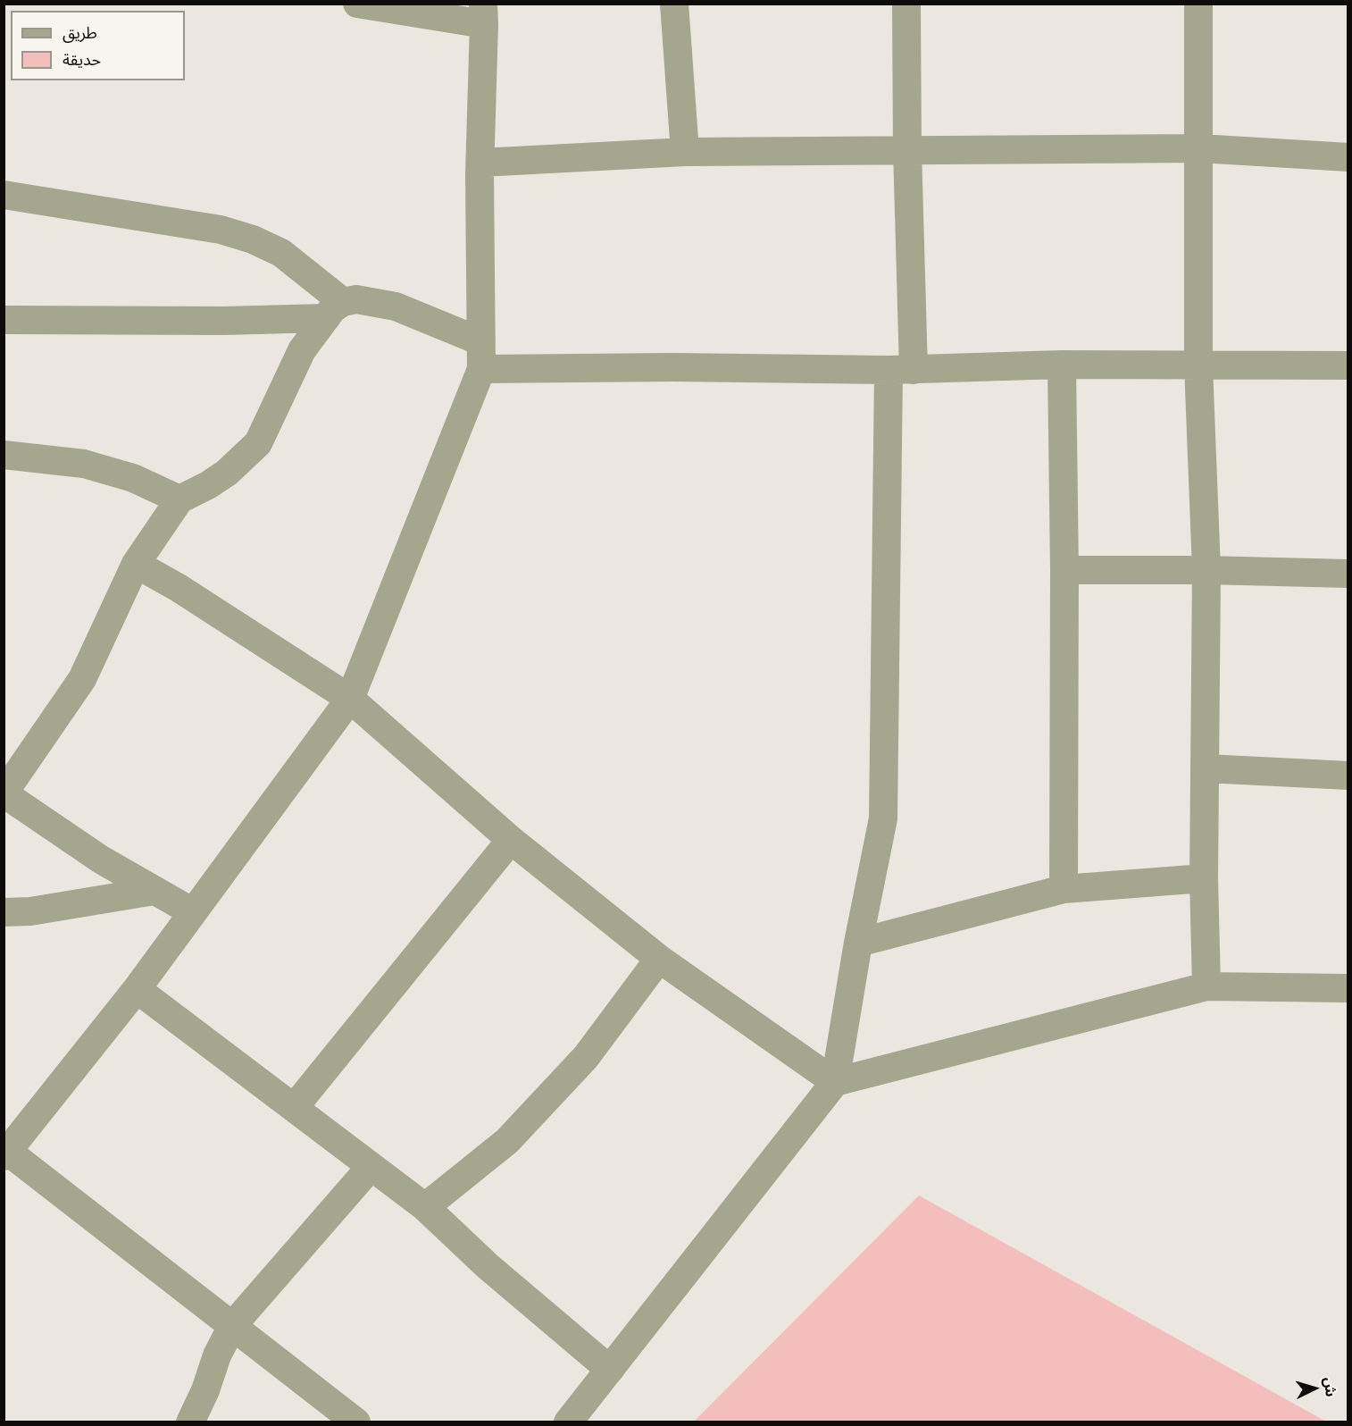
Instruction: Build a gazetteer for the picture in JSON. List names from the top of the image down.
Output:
{
  "legend": ["طريق", "حديقة"],
  "north": "right"
}
